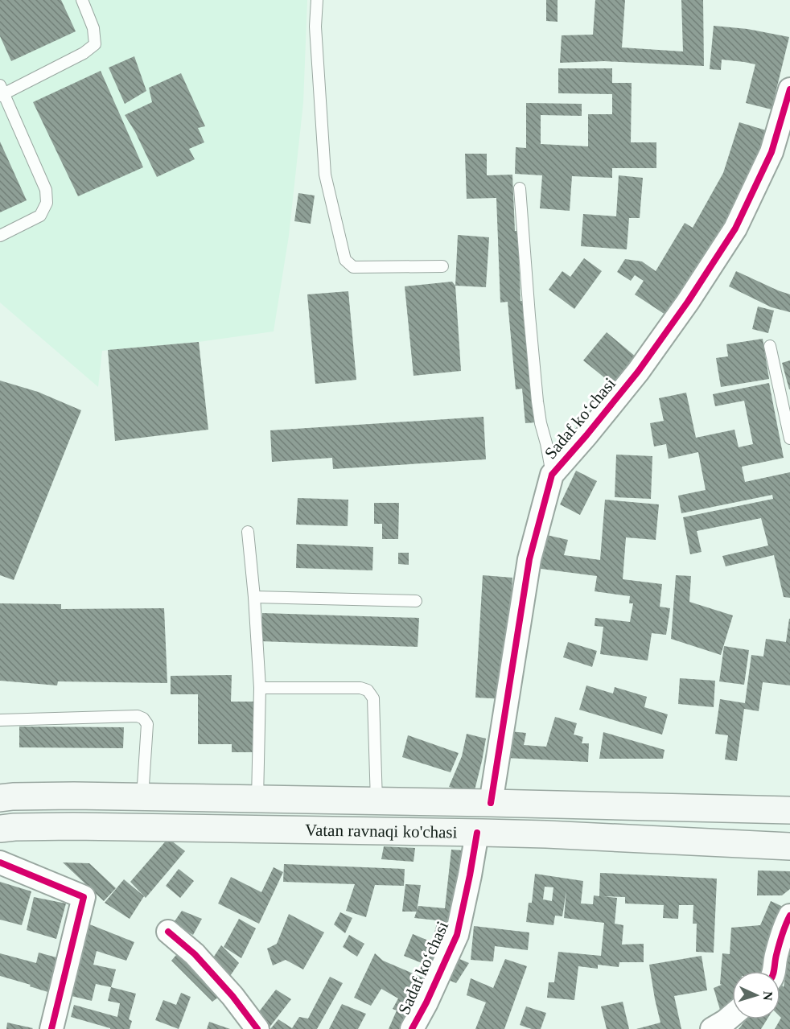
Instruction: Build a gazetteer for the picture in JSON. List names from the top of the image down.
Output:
{
  "streets": {
    "main road": ["Vatan ravnaqi ko'chasi"],
    "street": ["Sadaf koʻchasi"]
  },
  "crossings": [
    ["Sadaf koʻchasi", "Vatan ravnaqi ko'chasi"]
  ],
  "north": "right"
}
